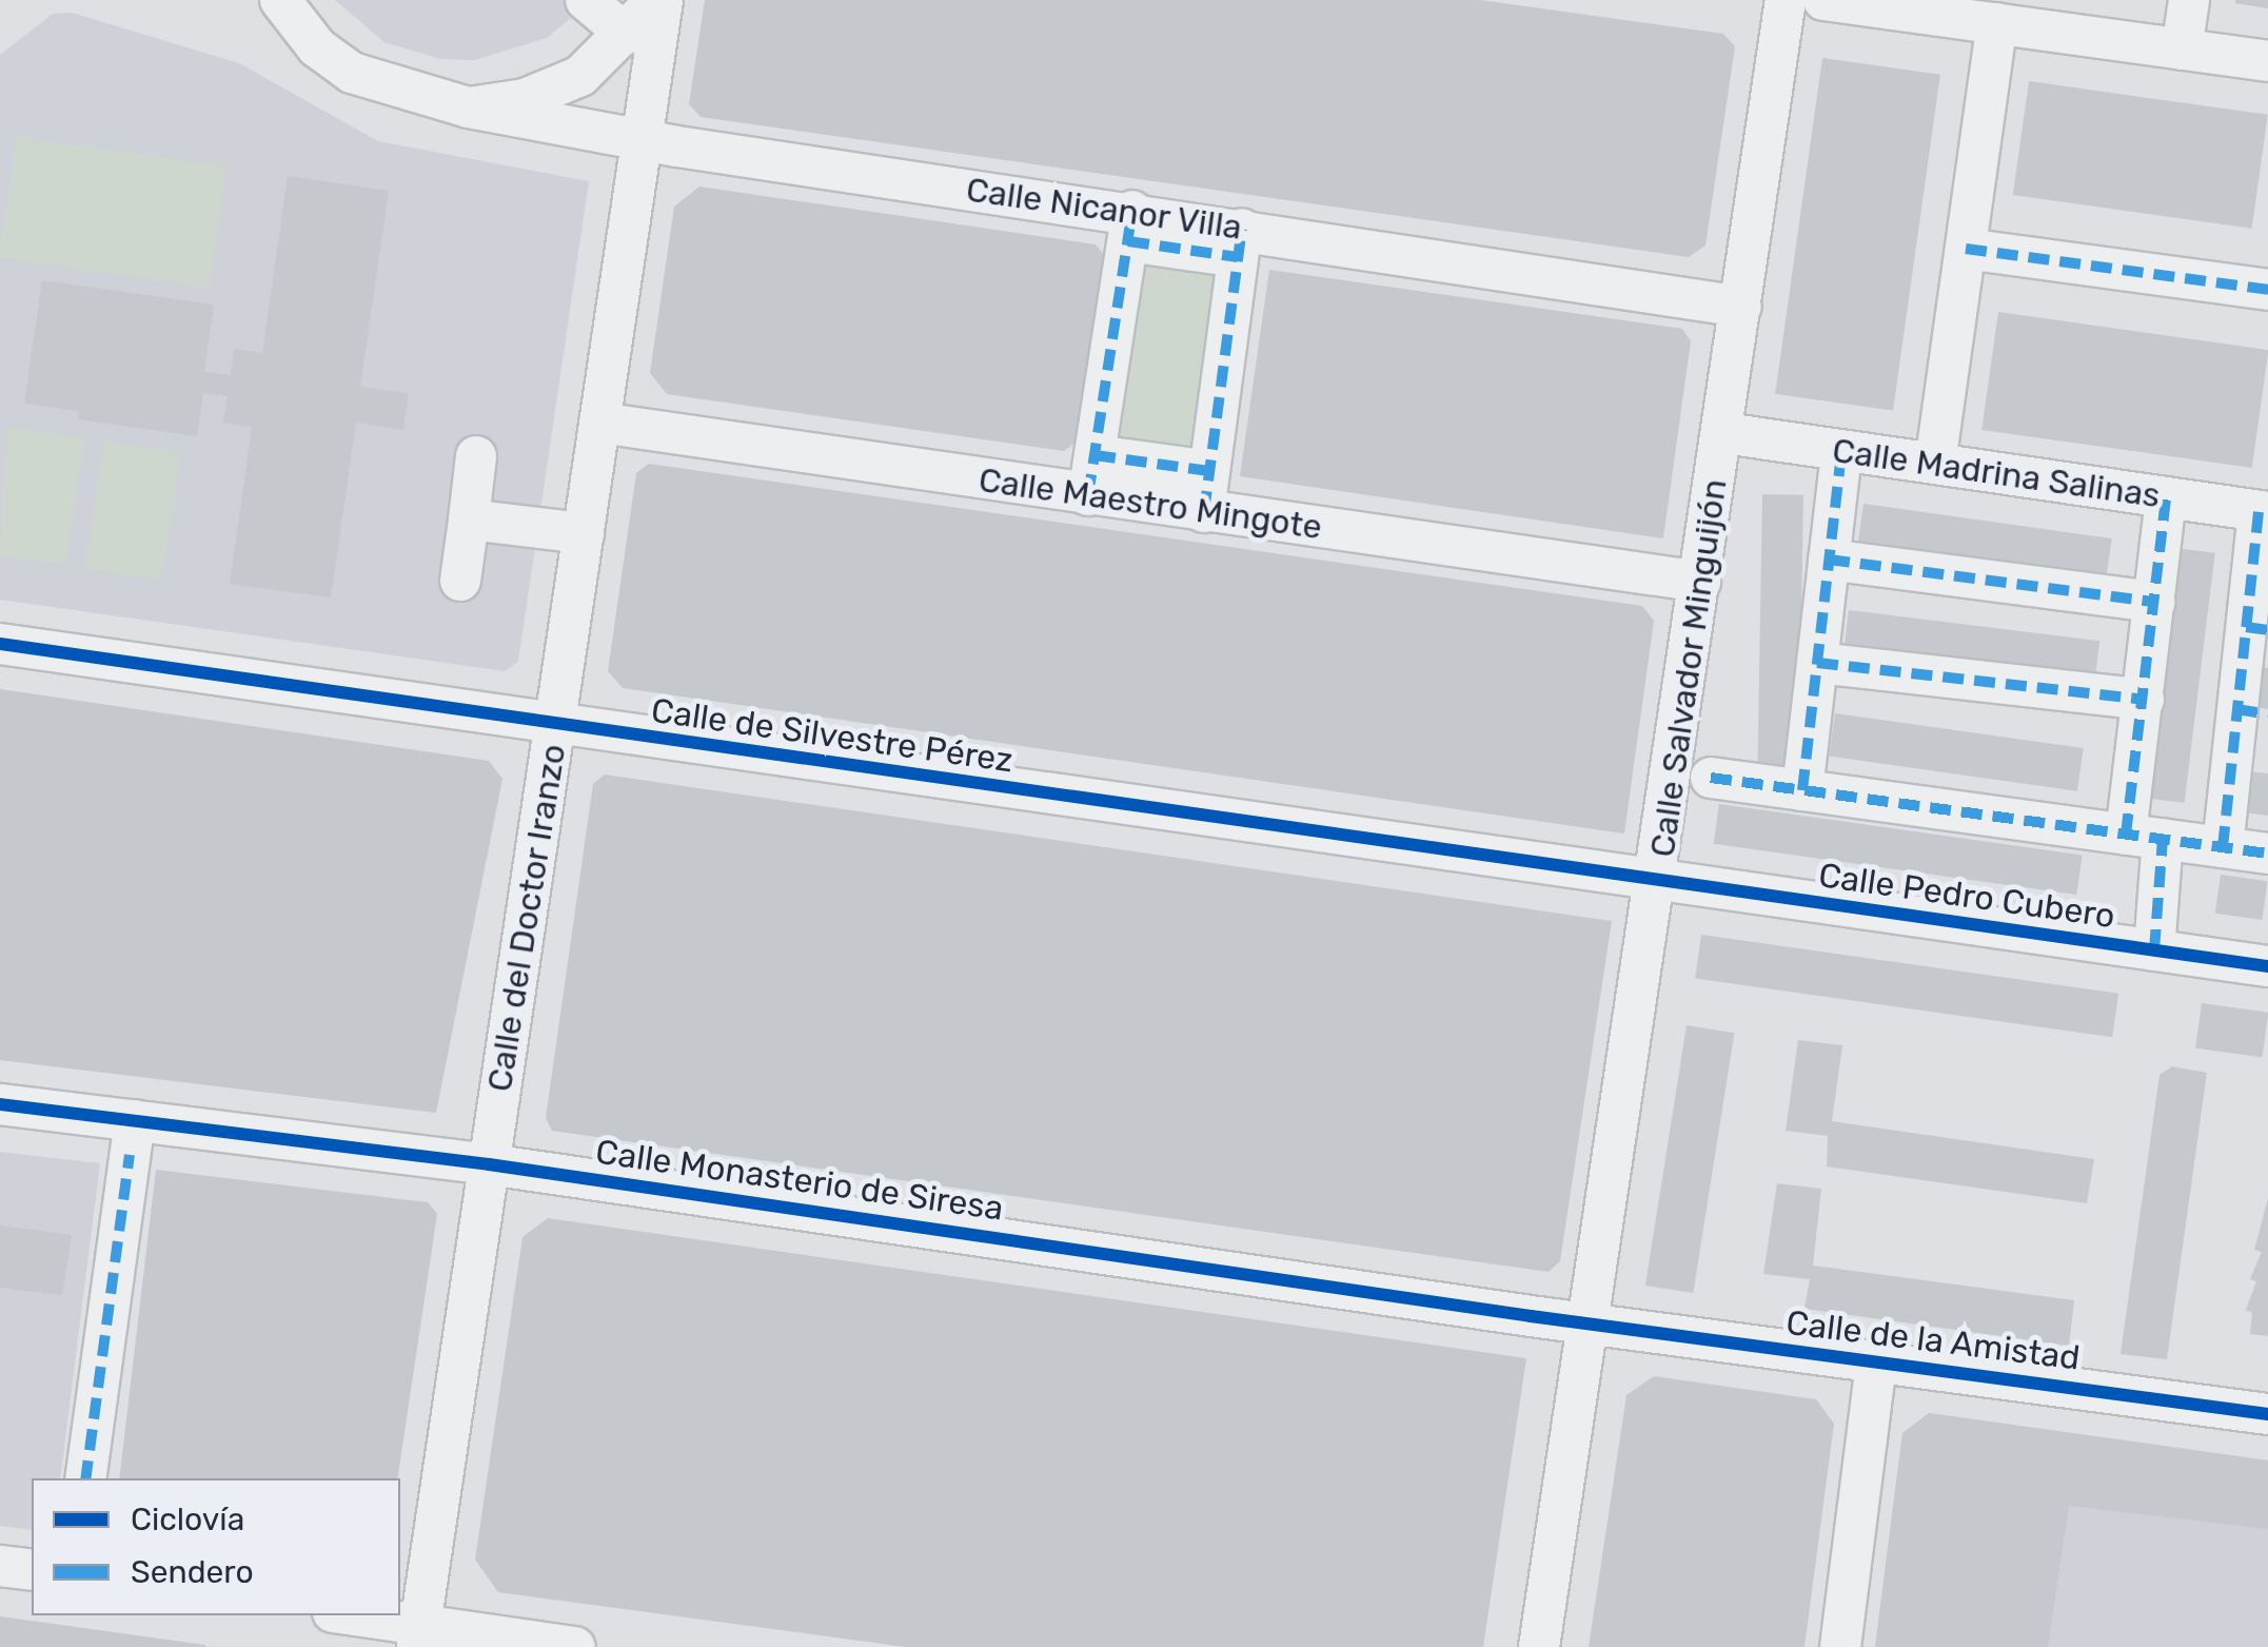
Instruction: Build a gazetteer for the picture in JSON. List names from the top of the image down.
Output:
{
  "streets": {
    "street": [
      "Calle Nicanor Villa",
      "Calle Madrina Salinas",
      "Calle Maestro Mingote",
      "Calle Salvador Minguijón",
      "Calle de Silvestre Pérez",
      "Calle Pedro Cubero",
      "Calle del Doctor Iranzo",
      "Calle Monasterio de Siresa",
      "Calle de la Amistad"
    ]
  },
  "crossings": [
    ["Calle Nicanor Villa", "Calle Salvador Minguijón"],
    ["Calle Nicanor Villa", "Calle del Doctor Iranzo"],
    ["Calle Madrina Salinas", "Calle Salvador Minguijón"],
    ["Calle Maestro Mingote", "Calle Salvador Minguijón"],
    ["Calle Maestro Mingote", "Calle del Doctor Iranzo"],
    ["Calle Salvador Minguijón", "Calle de Silvestre Pérez"],
    ["Calle Salvador Minguijón", "Calle Pedro Cubero"],
    ["Calle Salvador Minguijón", "Calle Monasterio de Siresa"],
    ["Calle Salvador Minguijón", "Calle de la Amistad"],
    ["Calle de Silvestre Pérez", "Calle Pedro Cubero"],
    ["Calle de Silvestre Pérez", "Calle del Doctor Iranzo"],
    ["Calle del Doctor Iranzo", "Calle Monasterio de Siresa"],
    ["Calle Monasterio de Siresa", "Calle de la Amistad"]
  ],
  "legend": ["Ciclovía", "Sendero"]
}
